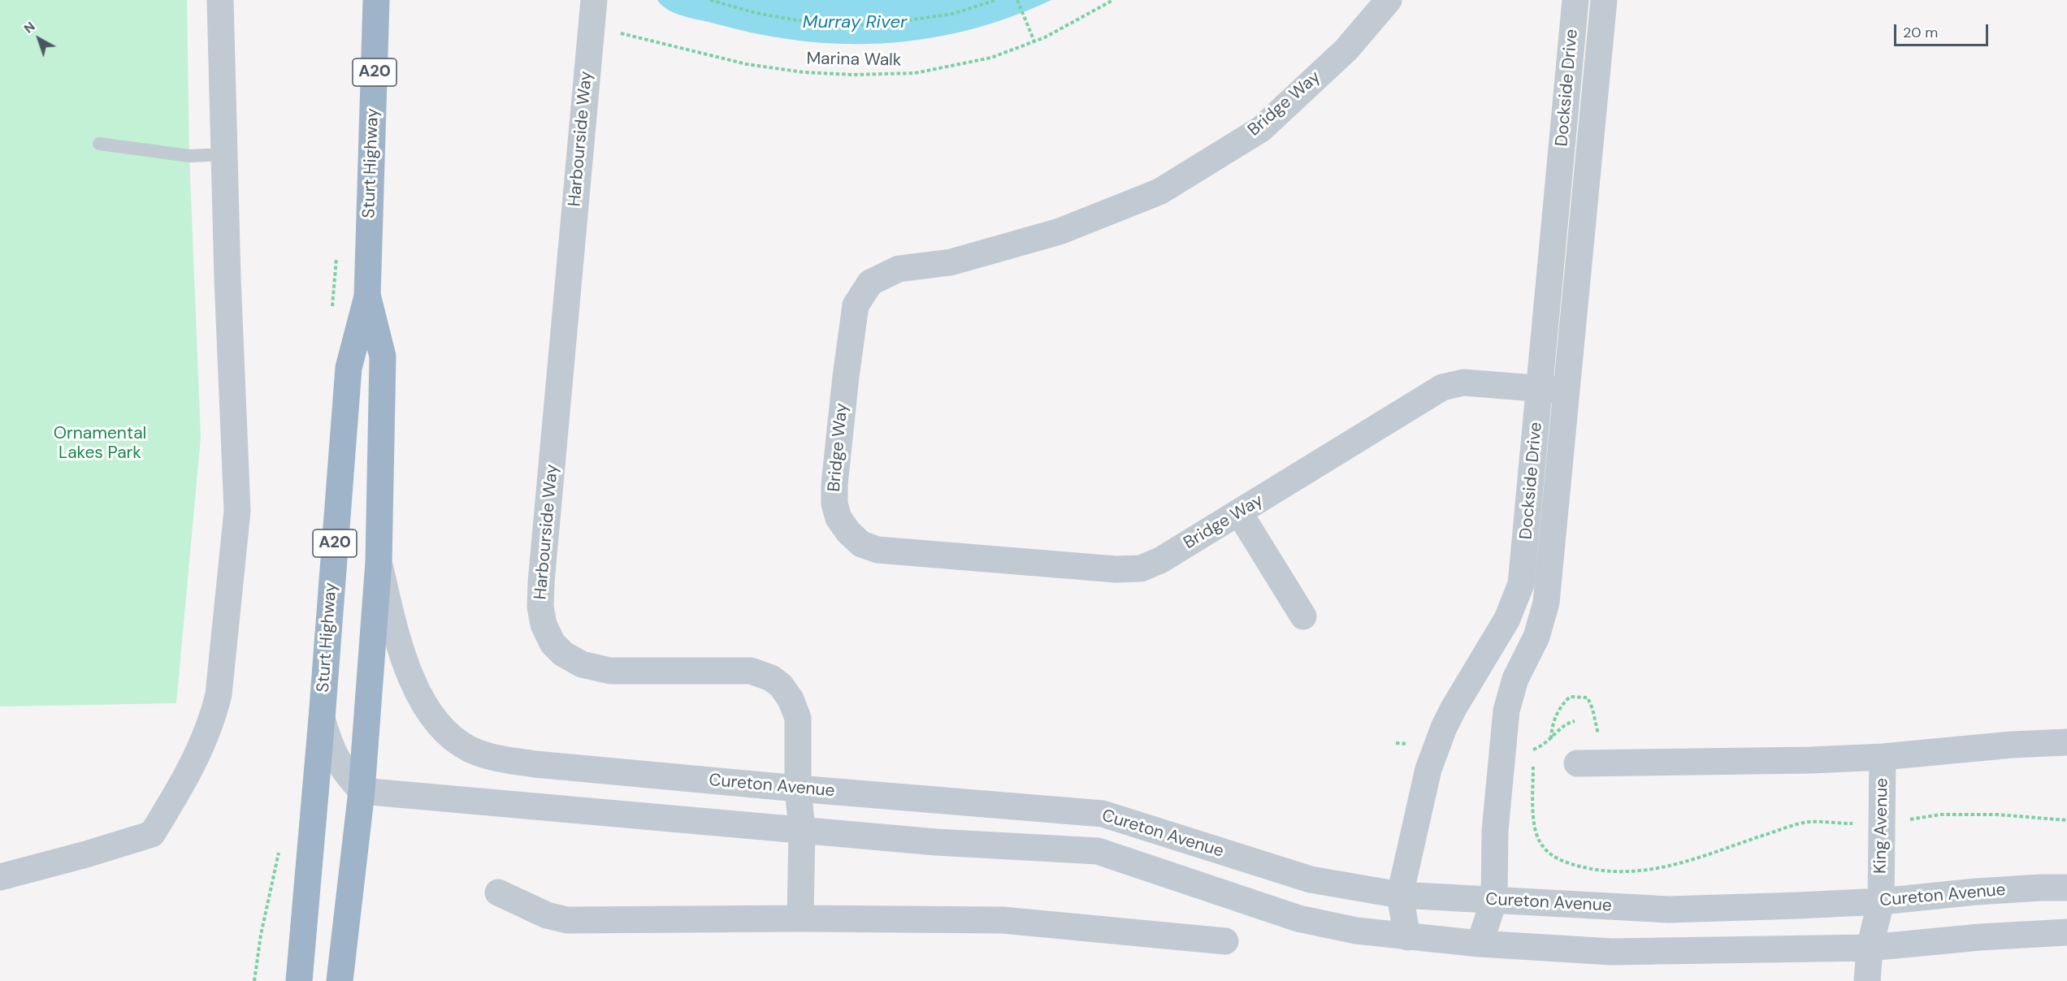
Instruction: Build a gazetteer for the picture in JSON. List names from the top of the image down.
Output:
{
  "streets": {
    "highway": ["A20", "Sturt Highway"],
    "street": [
      "Dockside Drive",
      "Bridge Way",
      "Harbourside Way",
      "Cureton Avenue",
      "King Avenue"
    ],
    "path": ["Marina Walk"]
  },
  "crossings": [
    ["Dockside Drive", "Bridge Way"],
    ["Dockside Drive", "Cureton Avenue"],
    ["Harbourside Way", "Cureton Avenue"],
    ["Sturt Highway", "Cureton Avenue"],
    ["Cureton Avenue", "King Avenue"]
  ],
  "water": ["Murray River"],
  "parks": ["Ornamental Lakes Park"],
  "scale_bar": "20 m",
  "north": "top left"
}
